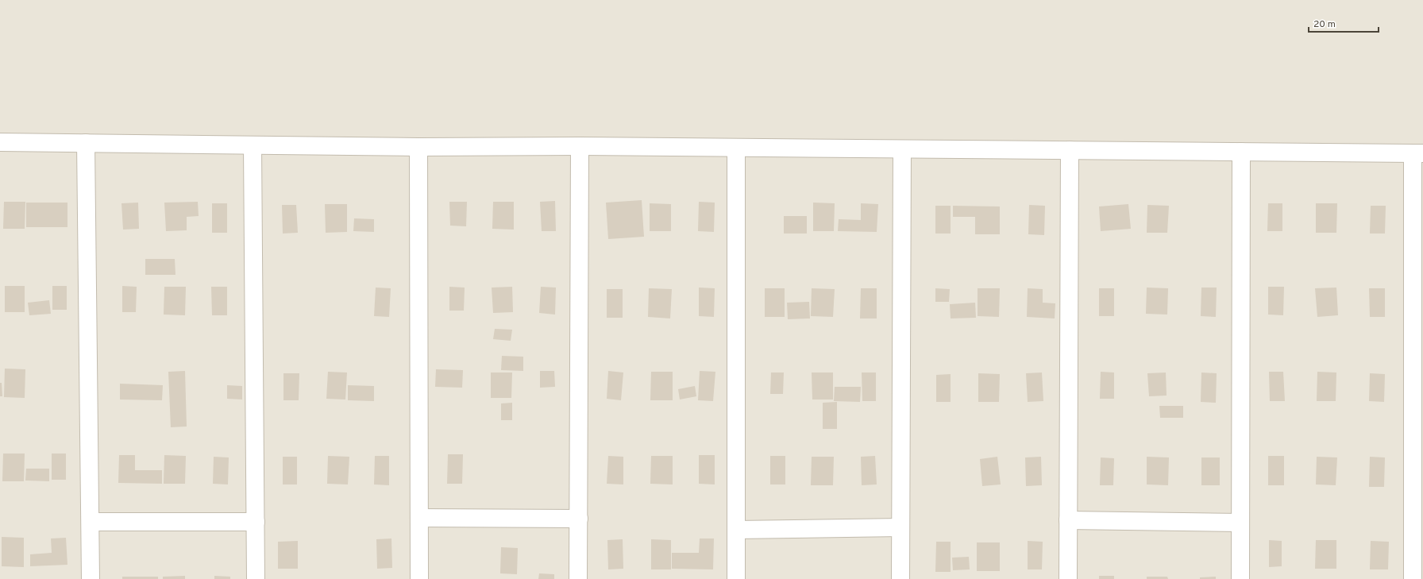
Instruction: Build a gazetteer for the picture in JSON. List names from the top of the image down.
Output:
{
  "scale_bar": "20 m"
}
